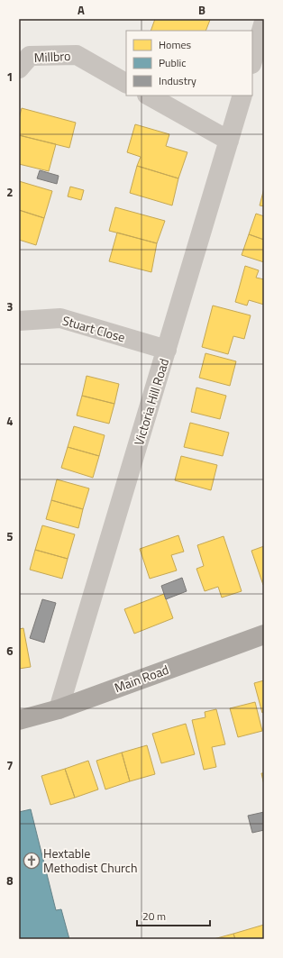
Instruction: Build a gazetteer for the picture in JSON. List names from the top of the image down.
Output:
{
  "streets": {
    "main road": ["Main Road"],
    "street": ["Millbro", "Stuart Close", "Victoria Hill Road"]
  },
  "crossings": [
    ["Stuart Close", "Victoria Hill Road"],
    ["Victoria Hill Road", "Main Road"]
  ],
  "places": {
    "church": ["Hextable Methodist Church"]
  },
  "legend": ["Homes", "Public", "Industry"],
  "scale_bar": "20 m",
  "grid": {
    "columns": ["A", "B"],
    "rows": [
      "1",
      "2",
      "3",
      "4",
      "5",
      "6",
      "7",
      "8"
    ]
  }
}
